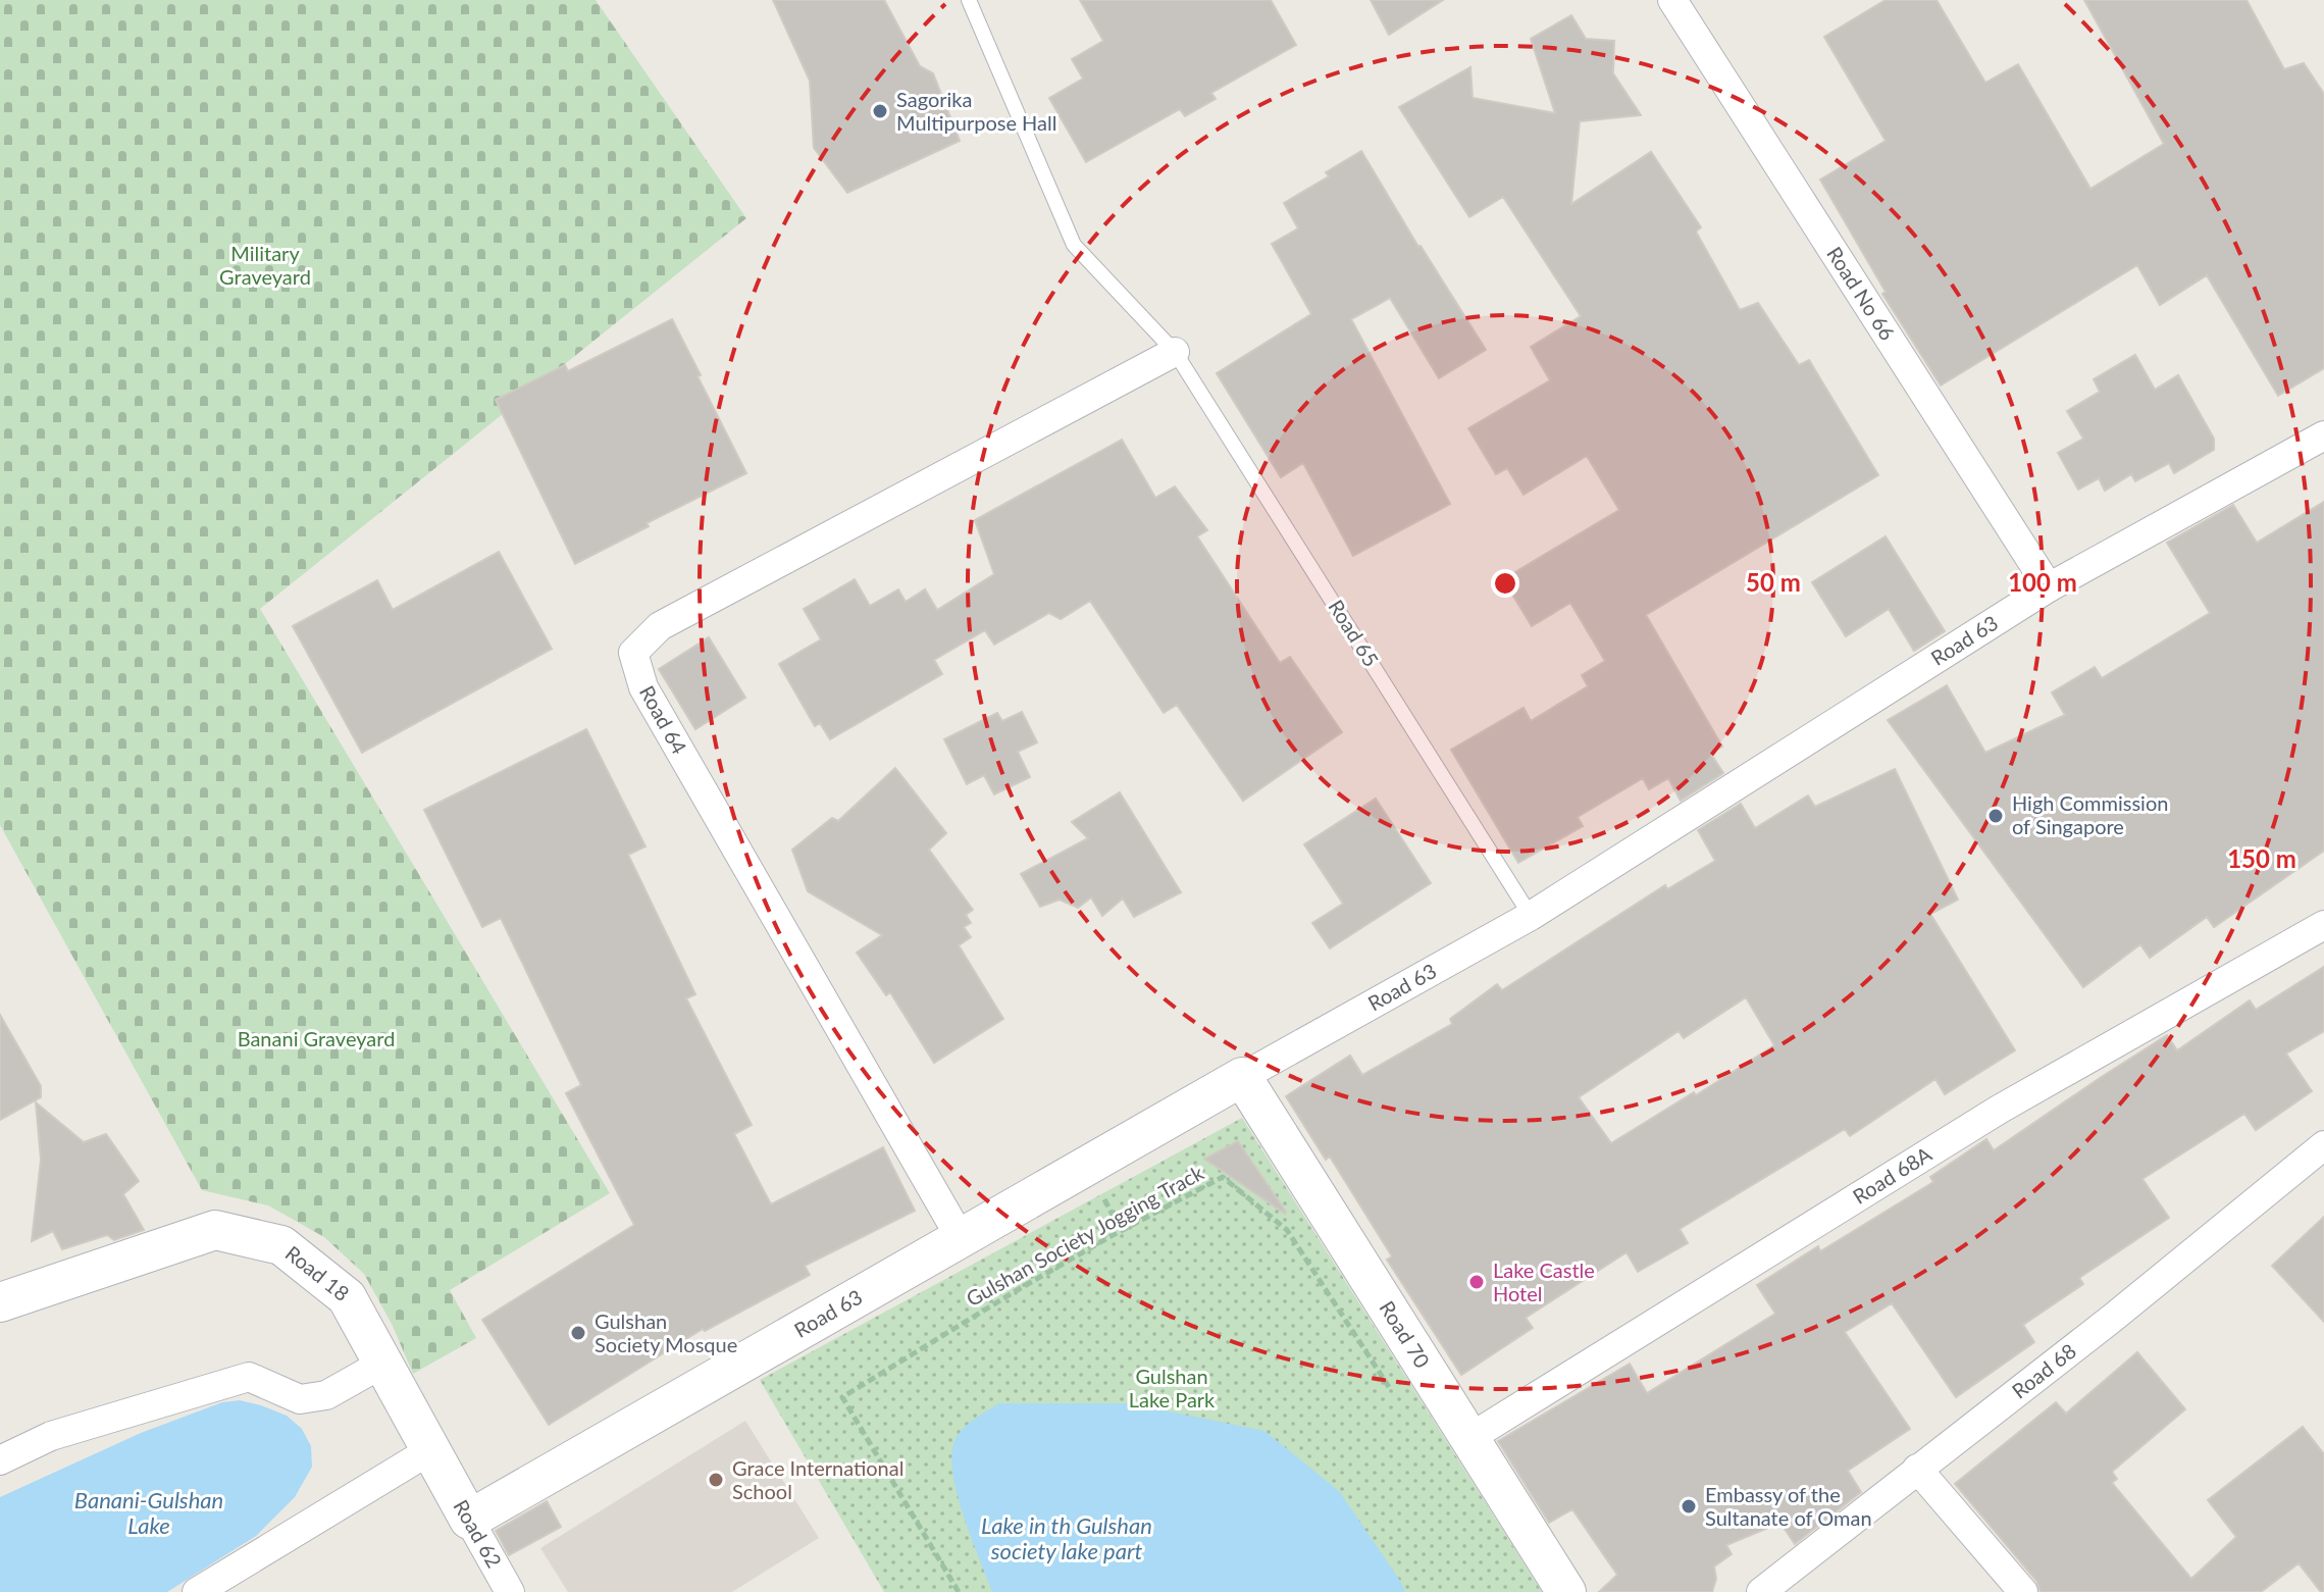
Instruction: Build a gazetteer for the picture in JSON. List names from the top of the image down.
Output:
{
  "streets": {
    "street": [
      "Road No 66",
      "Road 63",
      "Road 64",
      "Road 68A",
      "Road 18",
      "Road 70",
      "Road 68",
      "Road 62"
    ],
    "lane": ["Road 65"],
    "path": ["Gulshan Society Jogging Track"]
  },
  "crossings": [
    ["Road No 66", "Road 63"],
    ["Road 65", "Road 63"],
    ["Road 65", "Road 64"],
    ["Road 63", "Road 64"],
    ["Road 63", "Road 70"],
    ["Road 63", "Road 62"],
    ["Road 68A", "Road 70"],
    ["Road 18", "Road 62"]
  ],
  "water": ["Banani-Gulshan Lake", "Lake in th Gulshan society lake part"],
  "parks": ["Military Graveyard", "Banani Graveyard", "Gulshan Lake Park"],
  "places": [
    "Sagorika Multipurpose Hall",
    "High Commission of Singapore",
    "Lake Castle Hotel",
    "Gulshan Society Mosque",
    "Grace International School",
    "Embassy of the Sultanate of Oman"
  ],
  "rings": ["50 m", "100 m", "150 m"]
}
